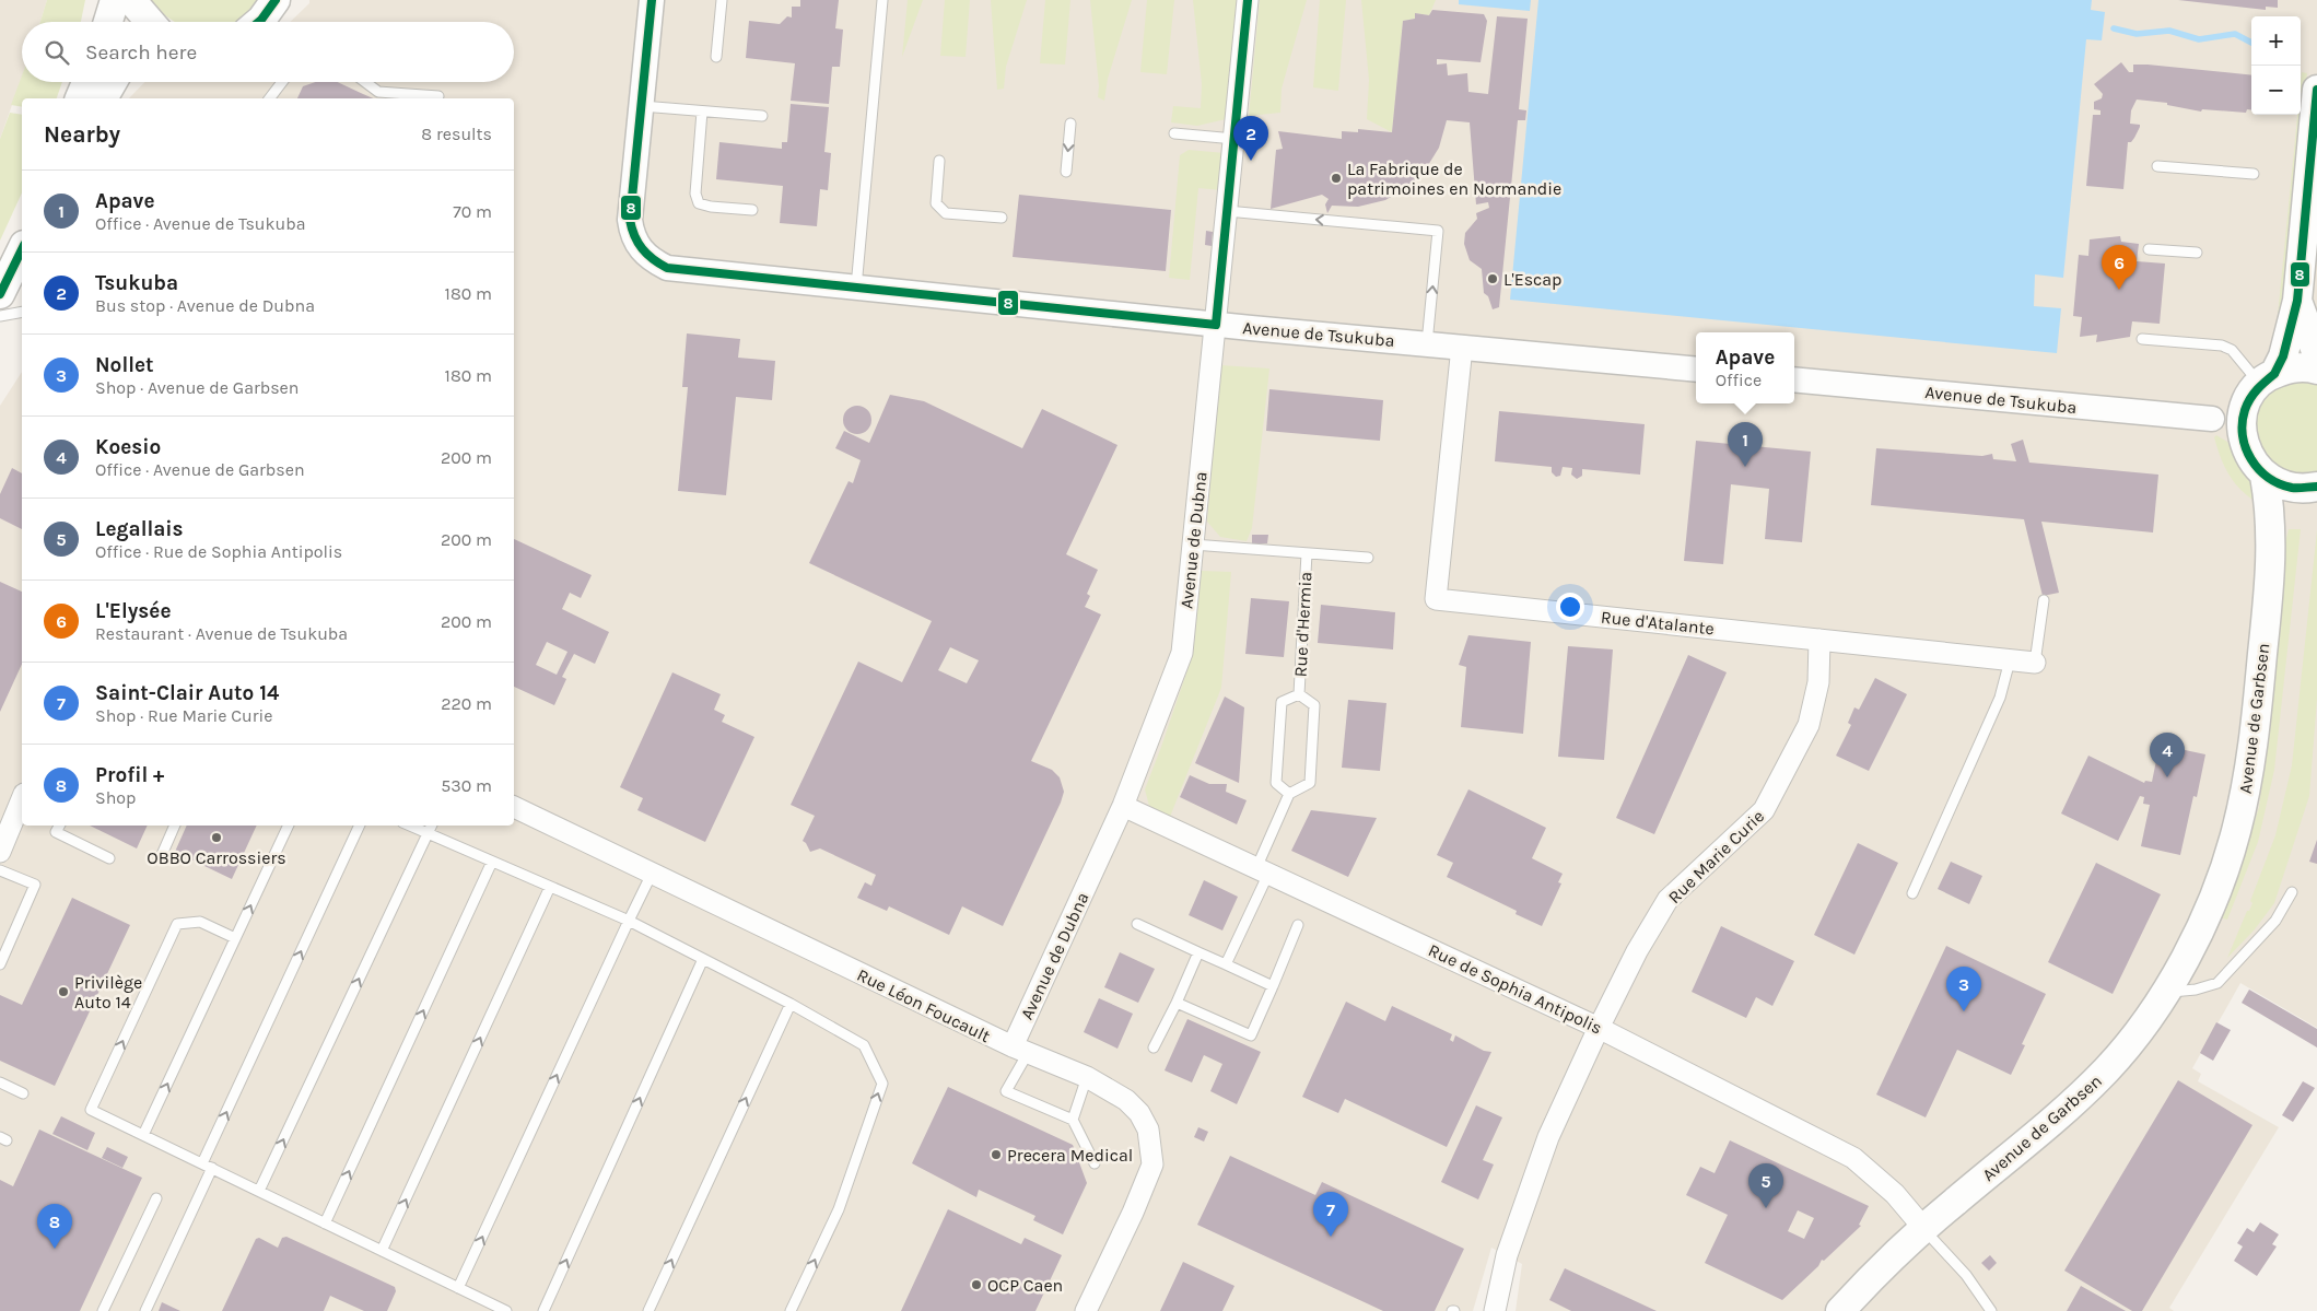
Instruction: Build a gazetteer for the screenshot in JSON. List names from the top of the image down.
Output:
{
  "streets": {
    "main road": ["Avenue de Garbsen"],
    "street": [
      "Avenue de Tsukuba",
      "Avenue de Dubna",
      "Rue d'Atalante",
      "Rue Marie Curie",
      "Rue de Sophia Antipolis",
      "Rue Léon Foucault"
    ],
    "lane": ["Rue d'Hermia"]
  },
  "crossings": [
    ["Avenue de Tsukuba", "Avenue de Dubna"],
    ["Avenue de Tsukuba", "Rue d'Atalante"],
    ["Avenue de Dubna", "Rue de Sophia Antipolis"],
    ["Avenue de Dubna", "Rue Léon Foucault"],
    ["Rue d'Atalante", "Rue Marie Curie"],
    ["Avenue de Garbsen", "Rue de Sophia Antipolis"],
    ["Rue Marie Curie", "Rue de Sophia Antipolis"]
  ],
  "places": [
    "La Fabrique de patrimoines en Normandie",
    "L'Escap",
    "OBBO Carrossiers",
    "Privilège Auto 14",
    "Precera Medical",
    "OCP Caen"
  ],
  "lines": ["transit line 8"],
  "page": {
    "map_buttons": ["+", "−"],
    "search": "Search here",
    "heading": ["Nearby", "8 results"],
    "pins": [
      "2",
      "6",
      "1",
      "4",
      "3",
      "5",
      "7",
      "8"
    ],
    "list": [
      {
        "mark": "1",
        "name": "Apave",
        "note": "Office · Avenue de Tsukuba",
        "value": "70 m"
      },
      {
        "mark": "2",
        "name": "Tsukuba",
        "note": "Bus stop · Avenue de Dubna",
        "value": "180 m"
      },
      {
        "mark": "3",
        "name": "Nollet",
        "note": "Shop · Avenue de Garbsen",
        "value": "180 m"
      },
      {
        "mark": "4",
        "name": "Koesio",
        "note": "Office · Avenue de Garbsen",
        "value": "200 m"
      },
      {
        "mark": "5",
        "name": "Legallais",
        "note": "Office · Rue de Sophia Antipolis",
        "value": "200 m"
      },
      {
        "mark": "6",
        "name": "L'Elysée",
        "note": "Restaurant · Avenue de Tsukuba",
        "value": "200 m"
      },
      {
        "mark": "7",
        "name": "Saint-Clair Auto 14",
        "note": "Shop · Rue Marie Curie",
        "value": "220 m"
      },
      {
        "mark": "8",
        "name": "Profil +",
        "note": "Shop",
        "value": "530 m"
      }
    ],
    "popup": ["Apave", "Office"]
  }
}
